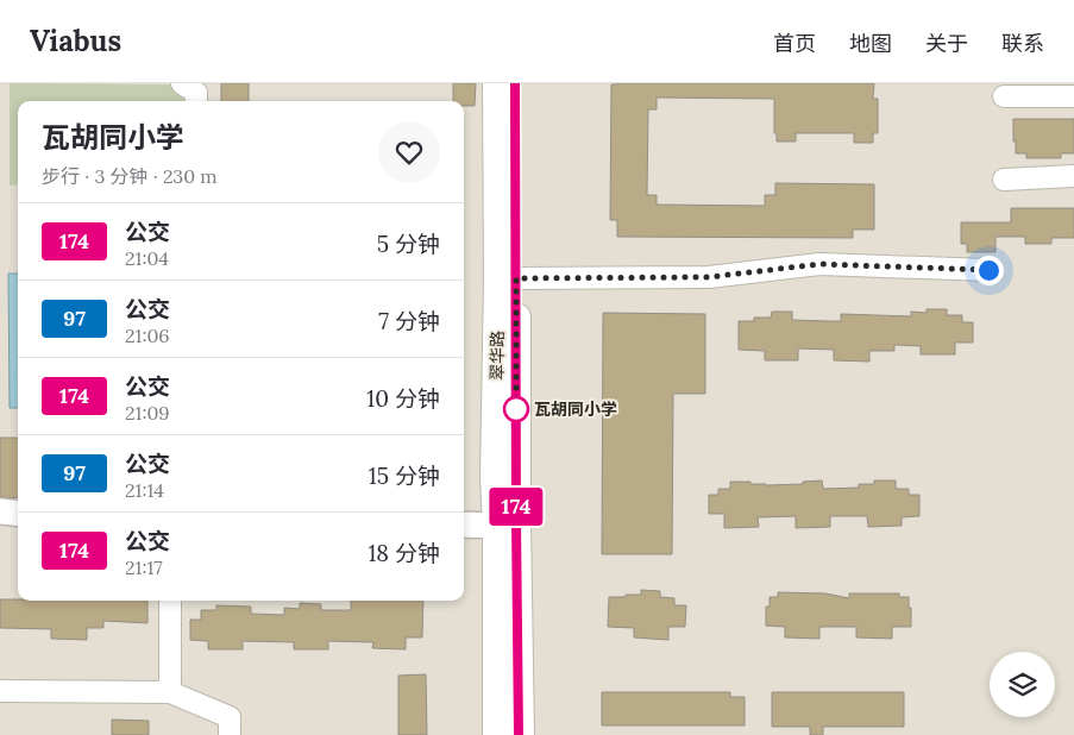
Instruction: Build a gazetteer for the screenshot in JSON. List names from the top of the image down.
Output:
{
  "streets": {
    "main road": ["翠华路"]
  },
  "places": ["瓦胡同小学"],
  "lines": ["bus line 174"],
  "page": {
    "header": "Viabus",
    "nav": [
      "首页",
      "地图",
      "关于",
      "联系"
    ],
    "on_map": "174",
    "heading": ["瓦胡同小学", "步行 · 3 分钟 · 230 m"],
    "list": [
      {
        "mark": "174",
        "name": "公交",
        "note": "21:04",
        "value": "5 分钟"
      },
      {
        "mark": "97",
        "name": "公交",
        "note": "21:06",
        "value": "7 分钟"
      },
      {
        "mark": "174",
        "name": "公交",
        "note": "21:09",
        "value": "10 分钟"
      },
      {
        "mark": "97",
        "name": "公交",
        "note": "21:14",
        "value": "15 分钟"
      },
      {
        "mark": "174",
        "name": "公交",
        "note": "21:17",
        "value": "18 分钟"
      }
    ]
  }
}
